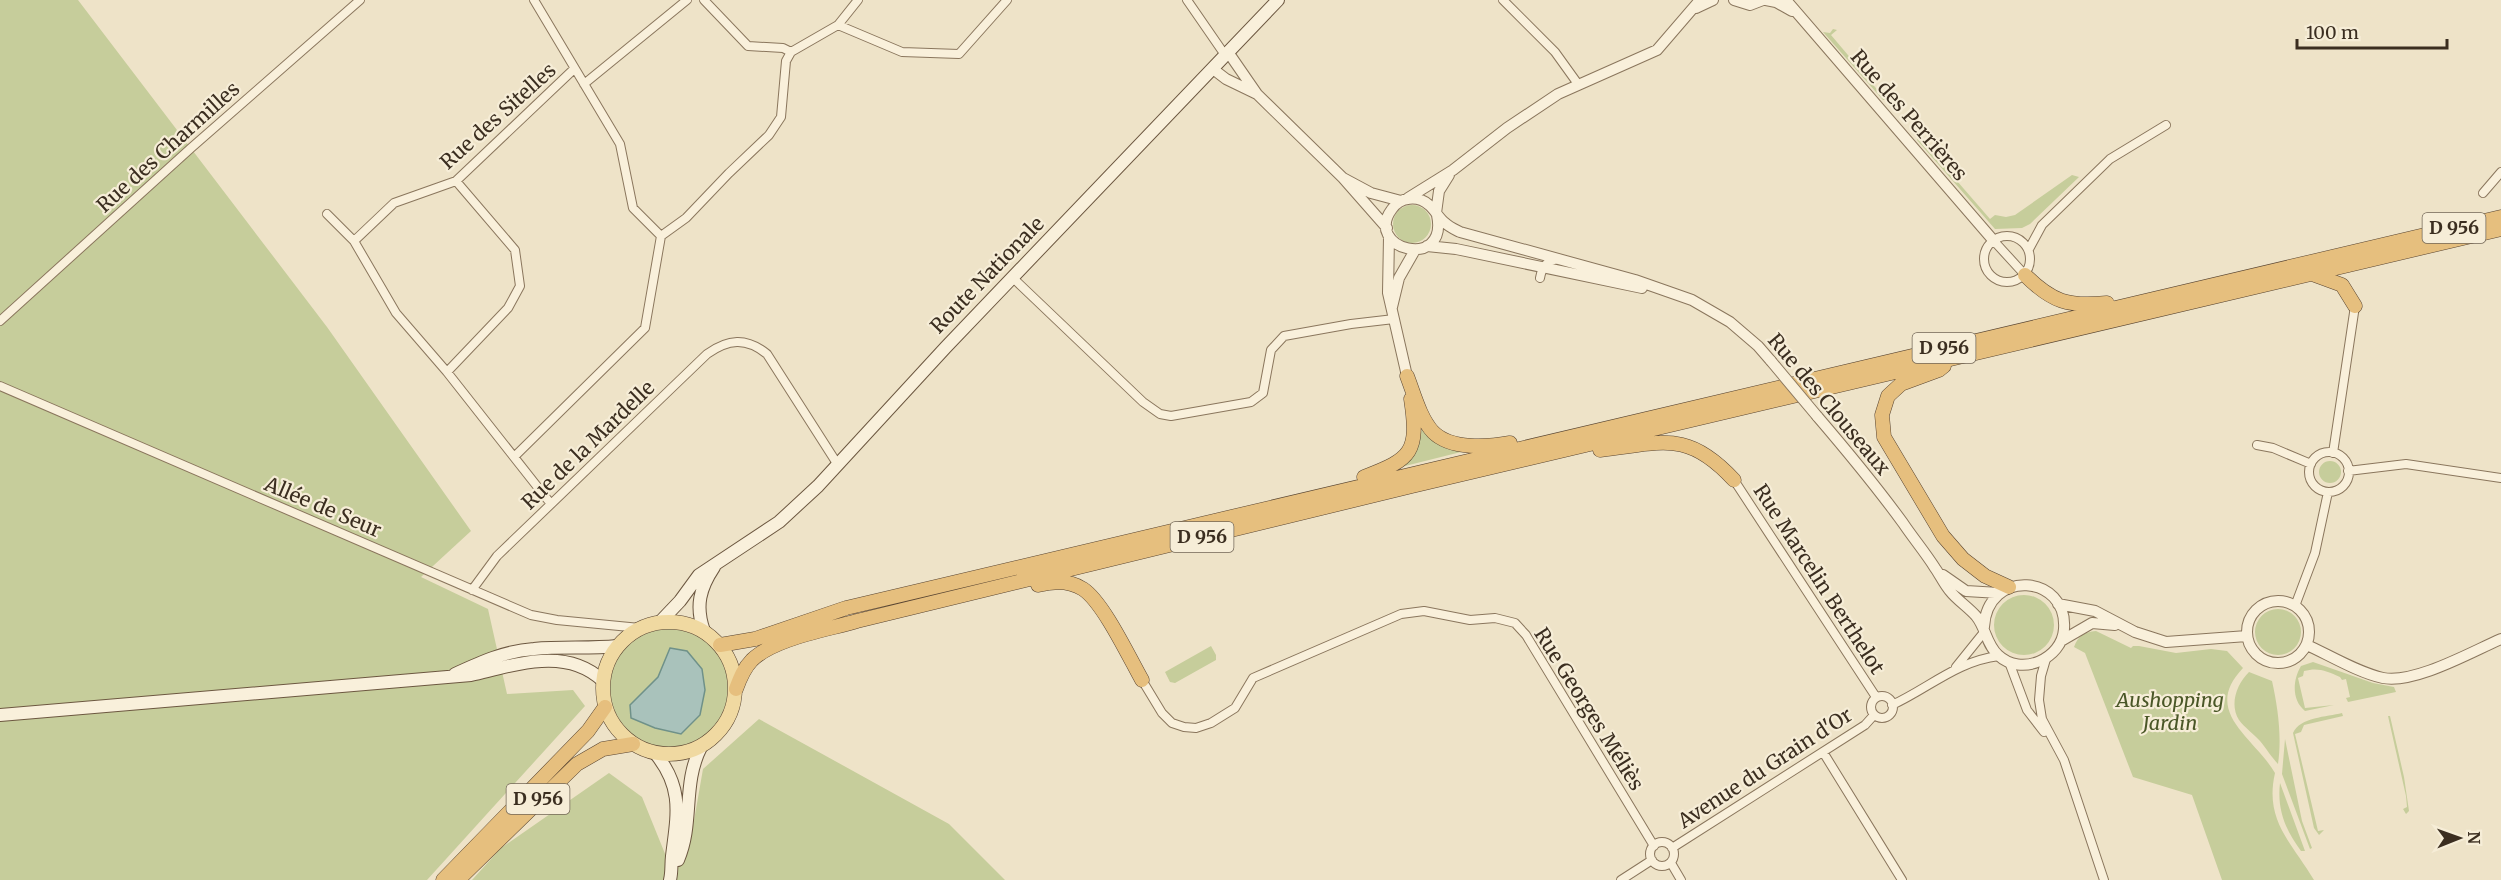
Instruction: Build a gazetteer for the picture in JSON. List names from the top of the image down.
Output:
{
  "streets": {
    "highway": ["D 956"],
    "main road": ["Route Nationale"],
    "street": [
      "Rue des Perrières",
      "Rue des Sitelles",
      "Rue des Charmilles",
      "Rue des Clouseaux",
      "Rue de la Mardelle",
      "Allée de Seur",
      "Rue Marcelin Berthelot",
      "Rue Georges Méliès",
      "Avenue du Grain d'Or"
    ]
  },
  "crossings": [
    ["D 956", "Route Nationale"],
    ["D 956", "Rue des Clouseaux"],
    ["D 956", "Allée de Seur"],
    ["D 956", "Rue Marcelin Berthelot"],
    ["Route Nationale", "Rue de la Mardelle"],
    ["Route Nationale", "Allée de Seur"],
    ["Rue de la Mardelle", "Allée de Seur"],
    ["Rue Marcelin Berthelot", "Avenue du Grain d'Or"],
    ["Rue Georges Méliès", "Avenue du Grain d'Or"]
  ],
  "parks": ["Aushopping Jardin"],
  "scale_bar": "100 m",
  "north": "right"
}
